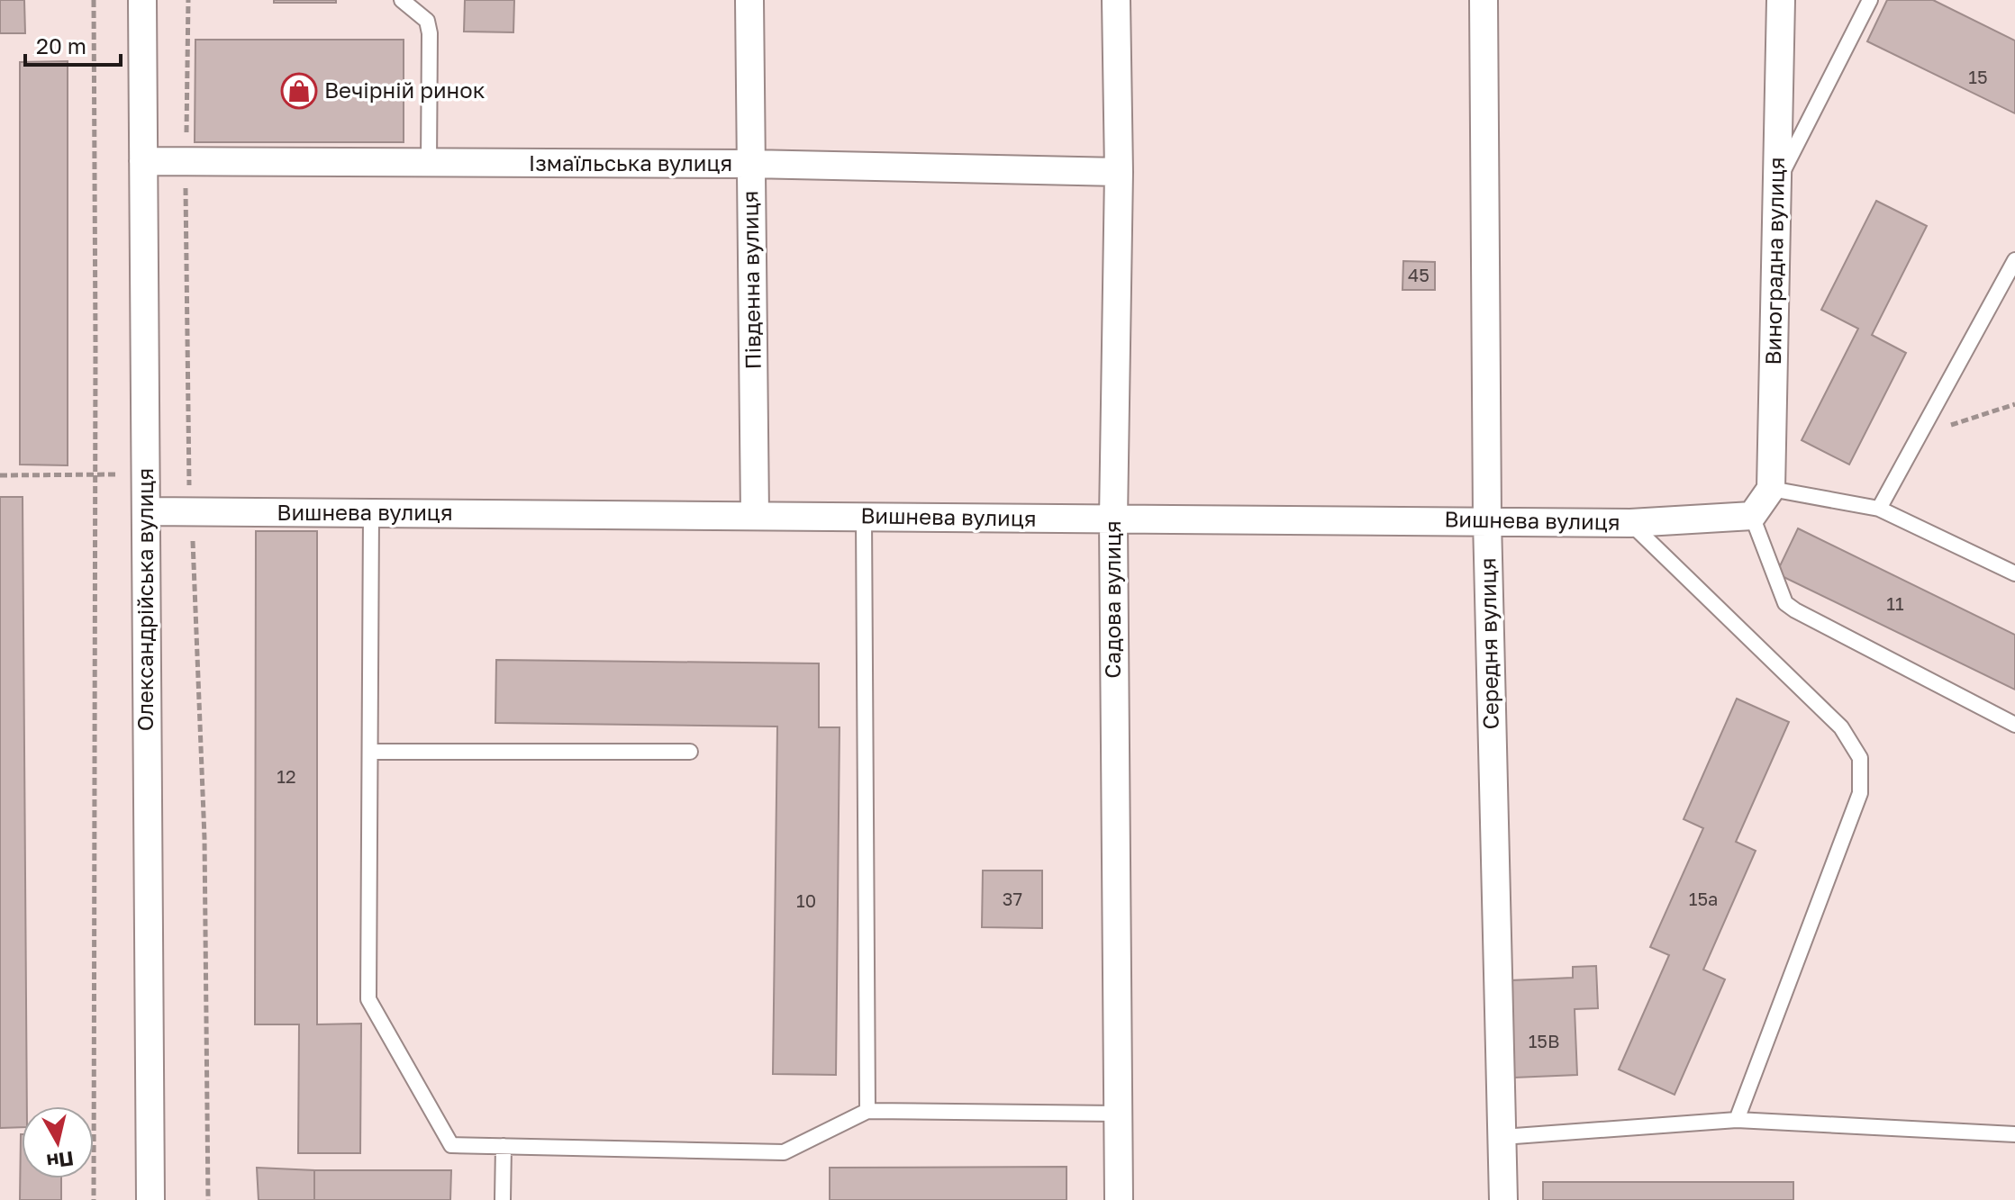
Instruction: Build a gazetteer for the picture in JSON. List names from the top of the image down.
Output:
{
  "streets": {
    "street": [
      "Ізмаїльська вулиця",
      "Виноградна вулиця",
      "Південна вулиця",
      "Вишнева вулиця",
      "Олександрійська вулиця",
      "Садова вулиця",
      "Середня вулиця"
    ]
  },
  "crossings": [
    ["Ізмаїльська вулиця", "Південна вулиця"],
    ["Ізмаїльська вулиця", "Олександрійська вулиця"],
    ["Ізмаїльська вулиця", "Садова вулиця"],
    ["Південна вулиця", "Вишнева вулиця"],
    ["Вишнева вулиця", "Олександрійська вулиця"],
    ["Вишнева вулиця", "Садова вулиця"],
    ["Вишнева вулиця", "Середня вулиця"]
  ],
  "places": {
    "shop": ["Вечірній ринок"]
  },
  "house_numbers": [
    "15",
    "45",
    "11",
    "12",
    "37",
    "15а",
    "10",
    "15В"
  ],
  "scale_bar": "20 m",
  "north": "bottom"
}
